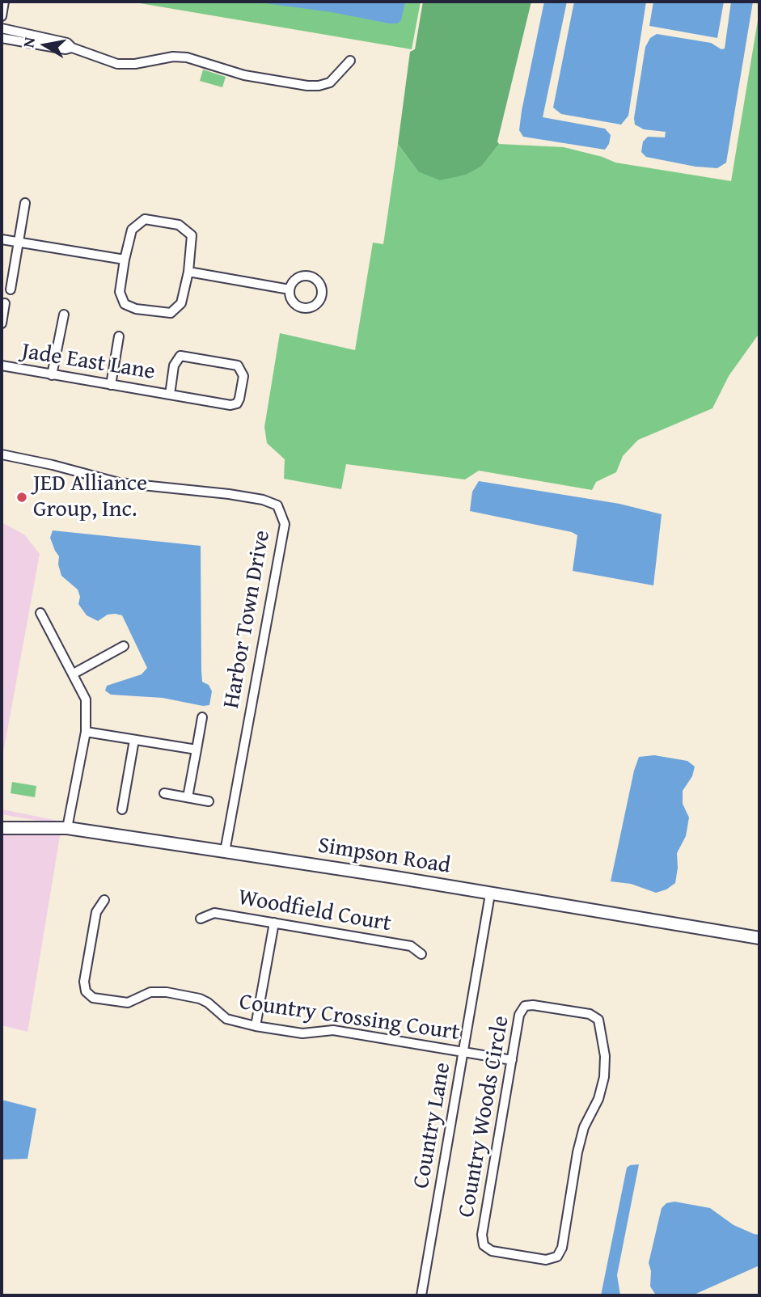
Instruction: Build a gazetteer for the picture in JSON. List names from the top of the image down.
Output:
{
  "streets": {
    "main road": ["Simpson Road"],
    "street": [
      "Jade East Lane",
      "Harbor Town Drive",
      "Woodfield Court",
      "Country Crossing Court",
      "Country Woods Circle",
      "Country Lane"
    ]
  },
  "crossings": [
    ["Harbor Town Drive", "Simpson Road"],
    ["Simpson Road", "Country Lane"],
    ["Country Crossing Court", "Country Woods Circle"],
    ["Country Crossing Court", "Country Lane"]
  ],
  "places": ["JED Alliance Group, Inc."],
  "north": "left"
}
